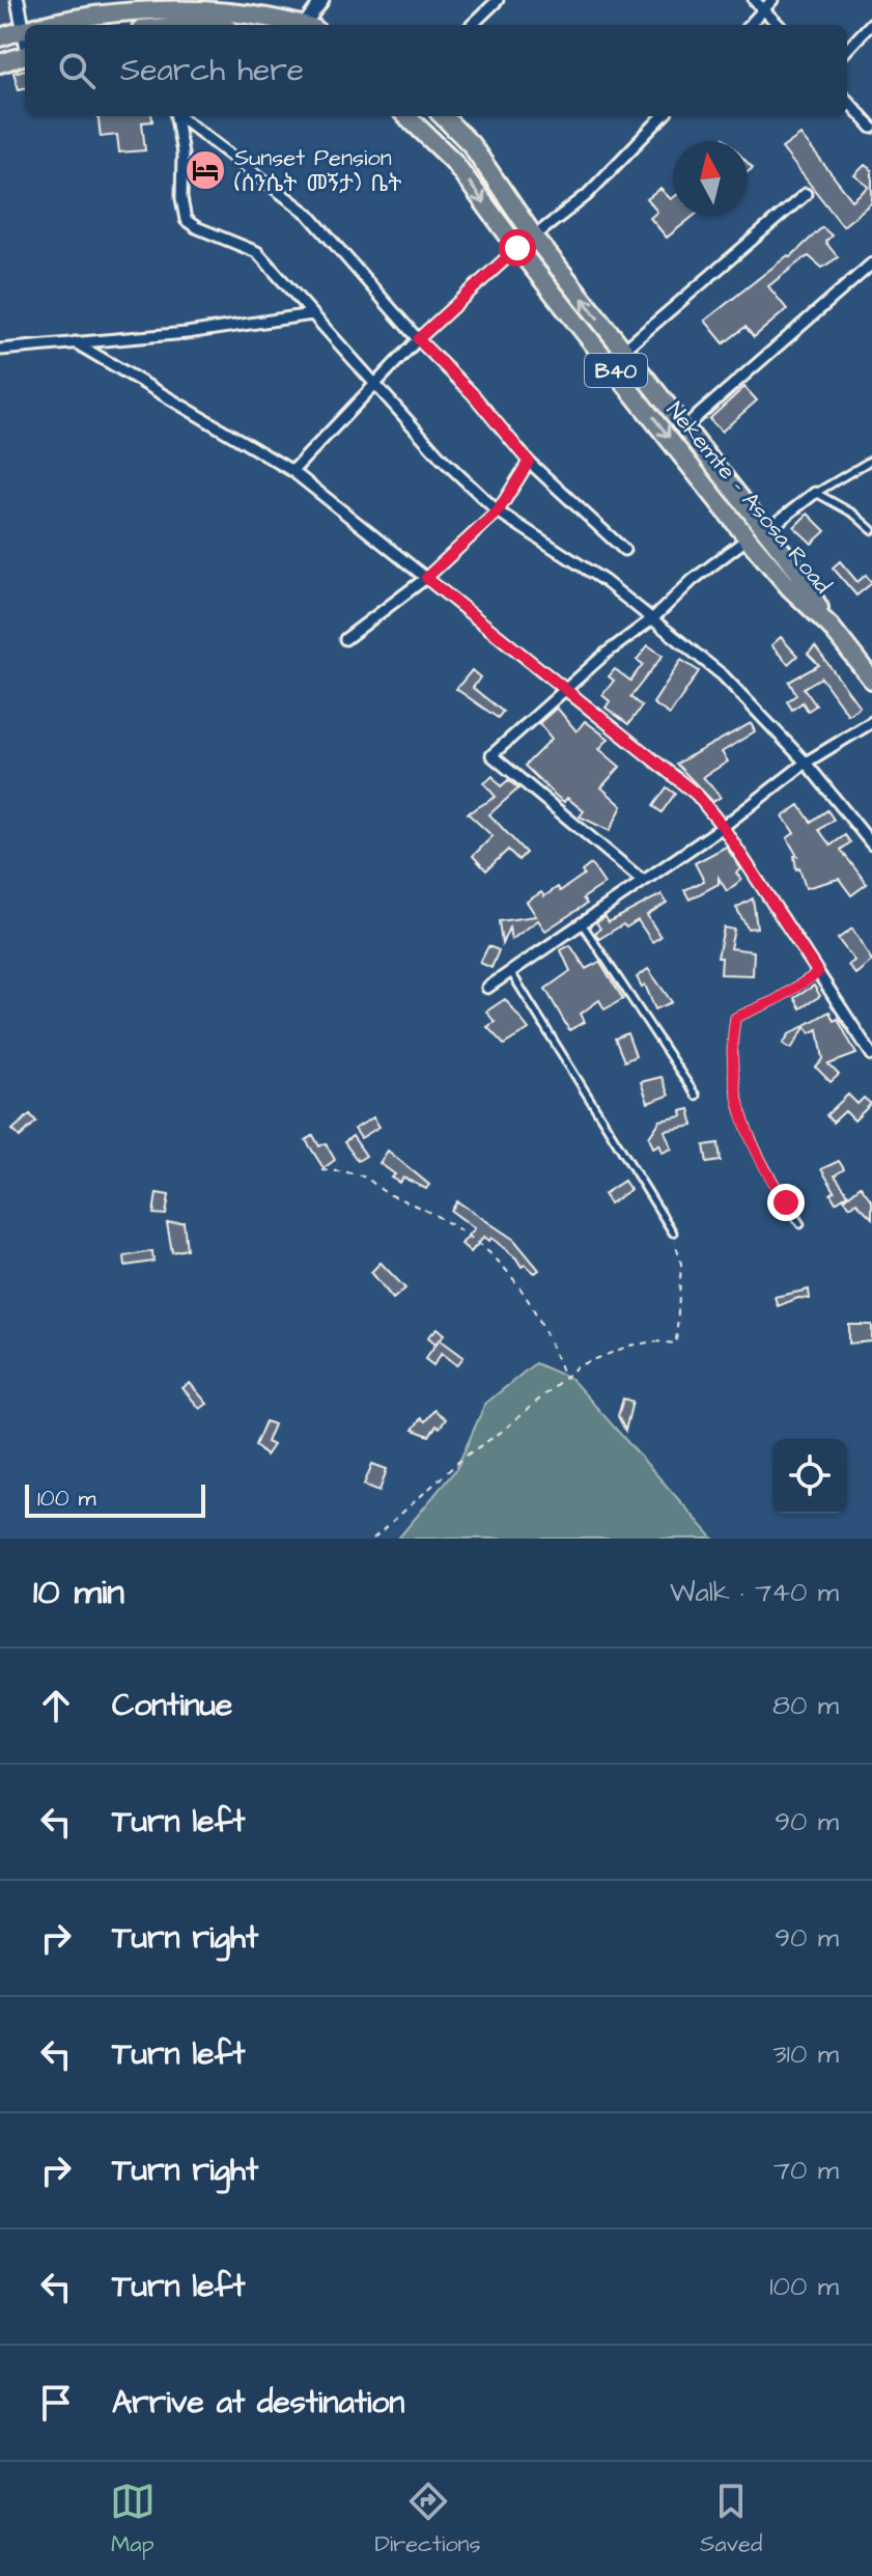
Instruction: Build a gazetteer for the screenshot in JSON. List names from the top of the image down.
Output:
{
  "streets": {
    "highway": ["B40", "Nekemte - Asosa Road"]
  },
  "crossings": [
    ["B40", "Nekemte - Asosa Road"]
  ],
  "places": {
    "hotel": ["Sunset Pension (ሰንሴት መኝታ) ቤት"]
  },
  "scale_bar": "100 m",
  "north": "top",
  "page": {
    "search": "Search here",
    "scale": "100 m",
    "heading": ["10 min", "Walk · 740 m"],
    "list": [
      ["Continue", "80 m"],
      ["Turn left", "90 m"],
      ["Turn right", "90 m"],
      ["Turn left", "310 m"],
      ["Turn right", "70 m"],
      ["Turn left", "100 m"],
      "Arrive at destination"
    ],
    "nav": ["Map", "Directions", "Saved"]
  }
}
